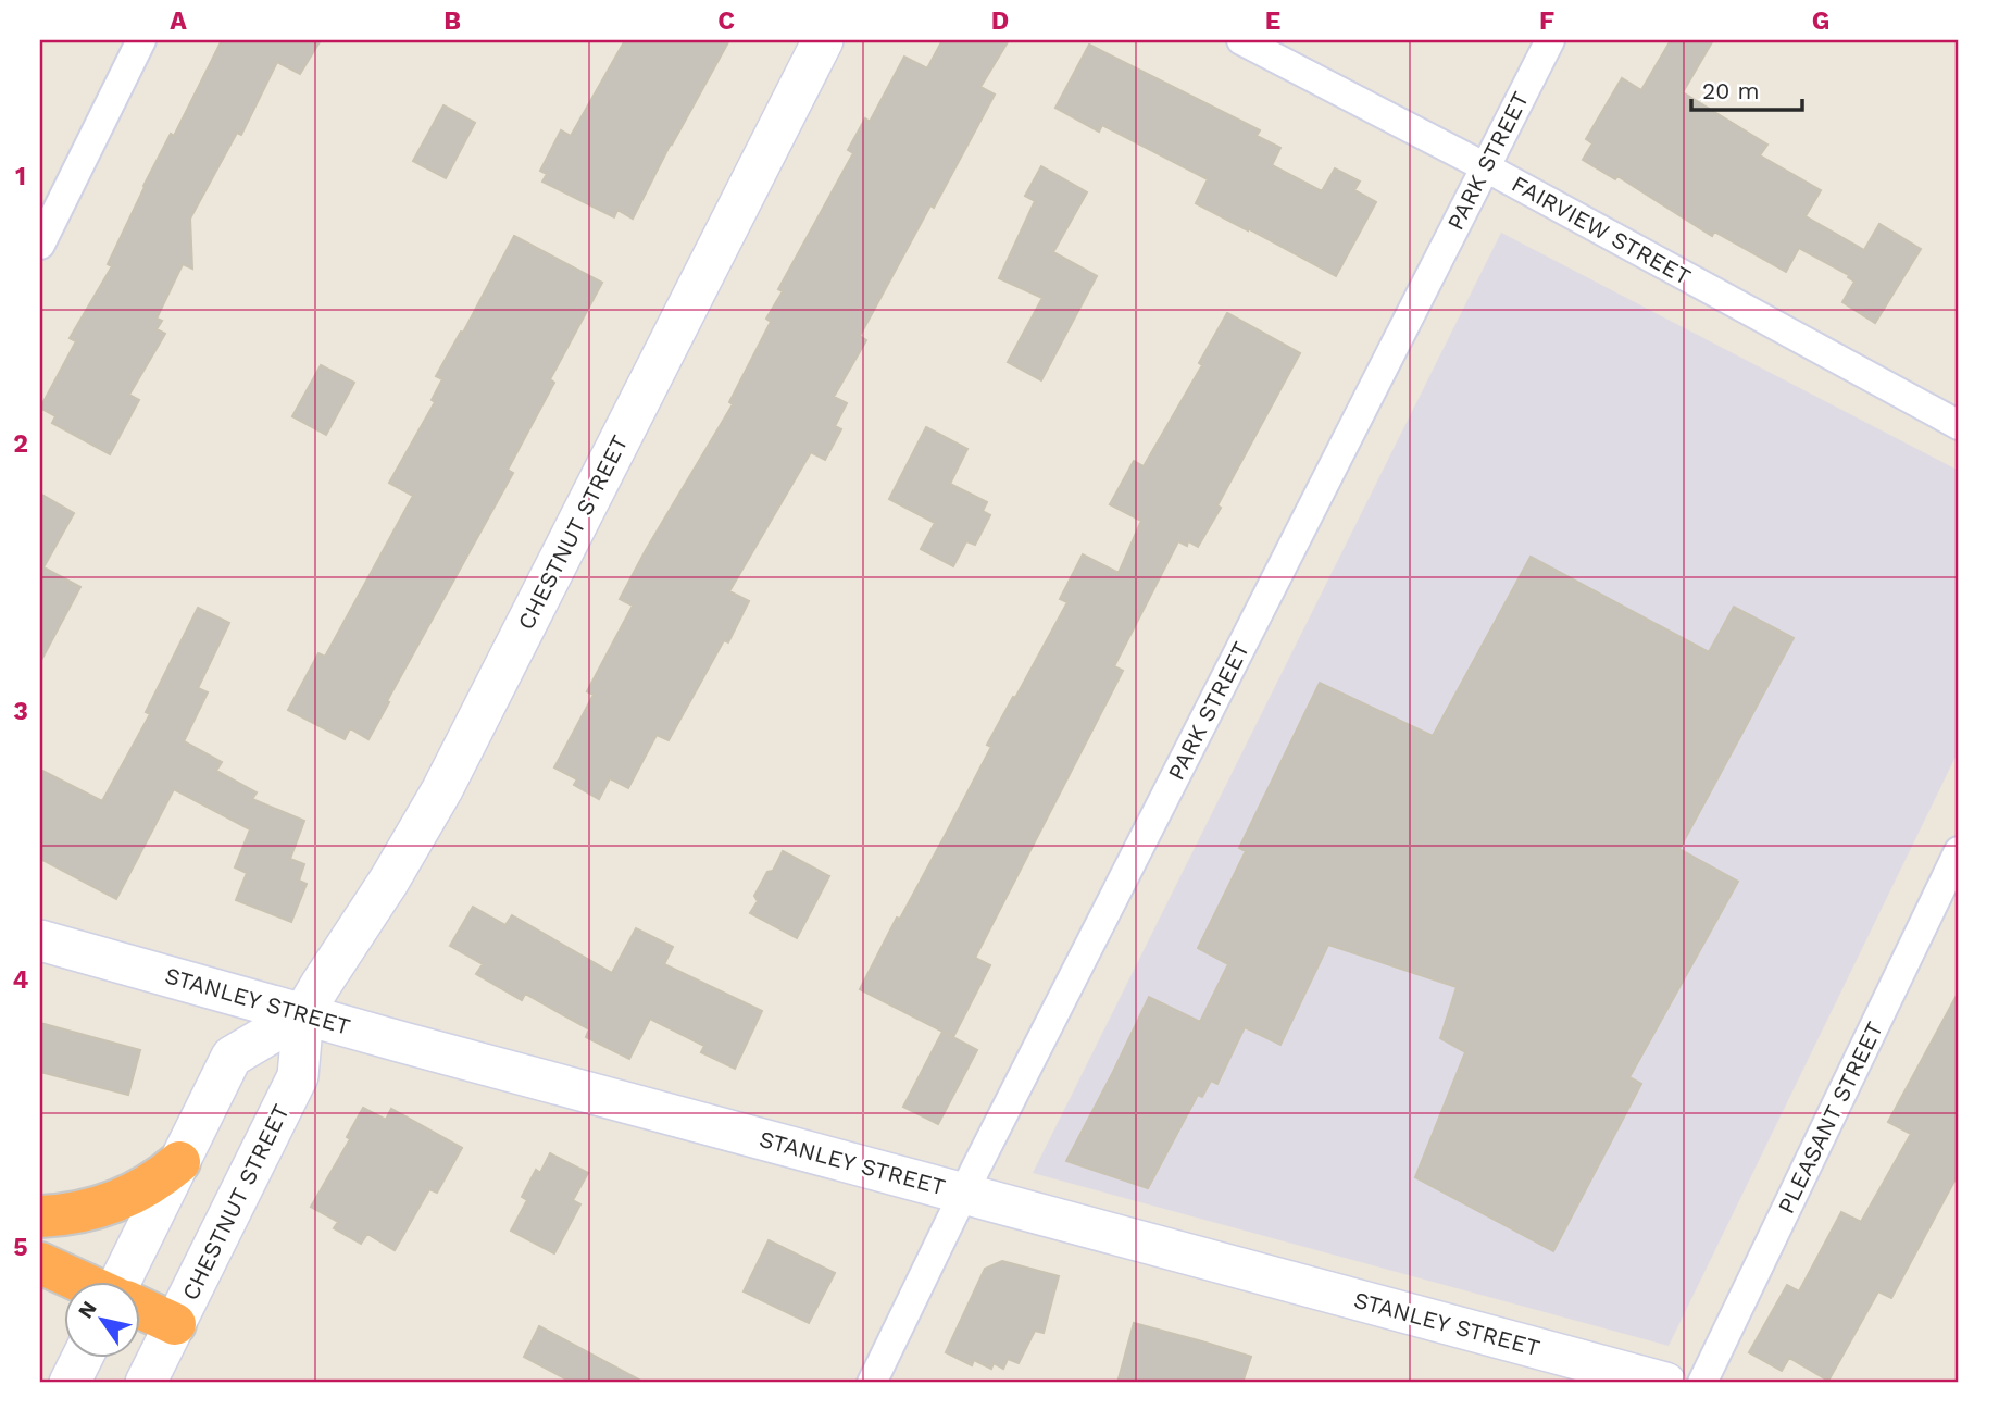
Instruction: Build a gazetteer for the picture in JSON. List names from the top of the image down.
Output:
{
  "streets": {
    "street": [
      "PARK STREET",
      "FAIRVIEW STREET",
      "CHESTNUT STREET",
      "STANLEY STREET",
      "PLEASANT STREET"
    ]
  },
  "crossings": [
    ["PARK STREET", "FAIRVIEW STREET"],
    ["PARK STREET", "STANLEY STREET"],
    ["CHESTNUT STREET", "STANLEY STREET"]
  ],
  "scale_bar": "20 m",
  "north": "top left",
  "grid": {
    "columns": [
      "A",
      "B",
      "C",
      "D",
      "E",
      "F",
      "G"
    ],
    "rows": [
      "1",
      "2",
      "3",
      "4",
      "5"
    ]
  }
}
